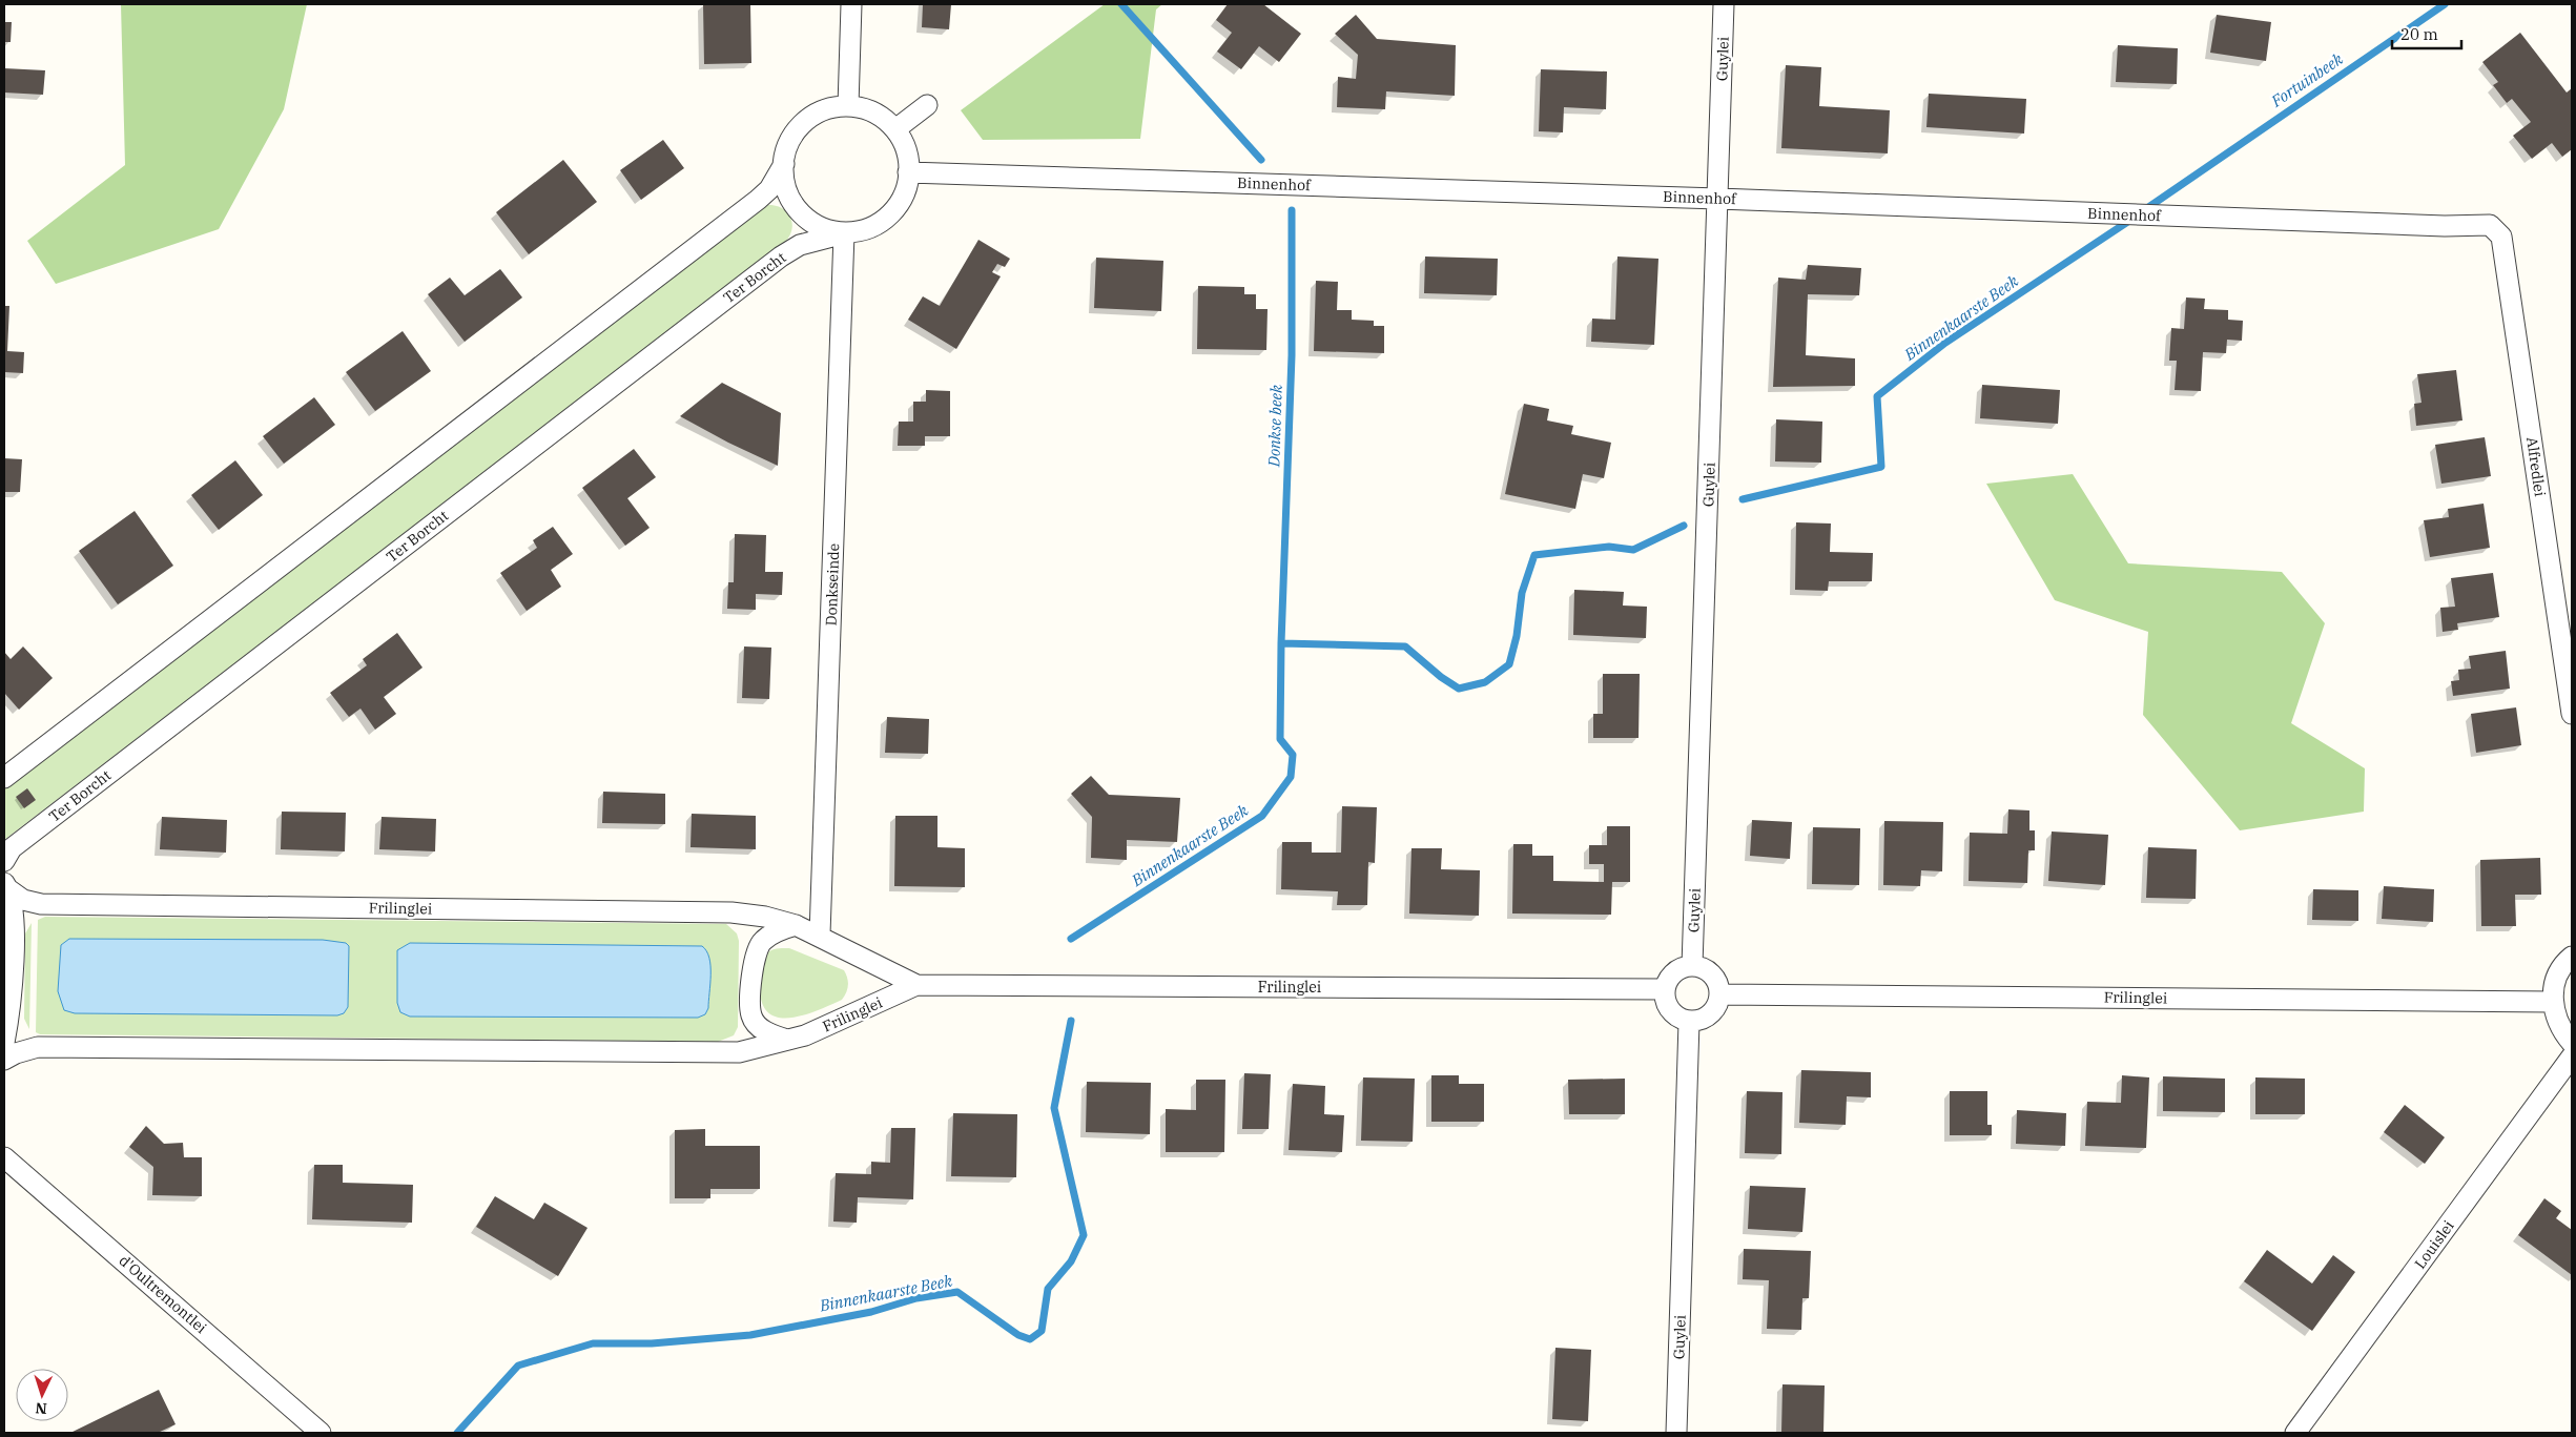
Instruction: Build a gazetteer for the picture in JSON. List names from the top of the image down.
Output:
{
  "streets": {
    "street": [
      "Guylei",
      "Binnenhof",
      "Ter Borcht",
      "Alfredlei",
      "Donkseinde",
      "Frilinglei",
      "Louislei",
      "d'Oultremontlei"
    ]
  },
  "crossings": [
    ["Guylei", "Binnenhof"],
    ["Guylei", "Frilinglei"],
    ["Binnenhof", "Ter Borcht"],
    ["Binnenhof", "Alfredlei"],
    ["Binnenhof", "Donkseinde"],
    ["Ter Borcht", "Donkseinde"],
    ["Donkseinde", "Frilinglei"]
  ],
  "water": ["Fortuinbeek", "Binnenkaarste Beek", "Donkse beek"],
  "scale_bar": "20 m",
  "north": "bottom"
}
